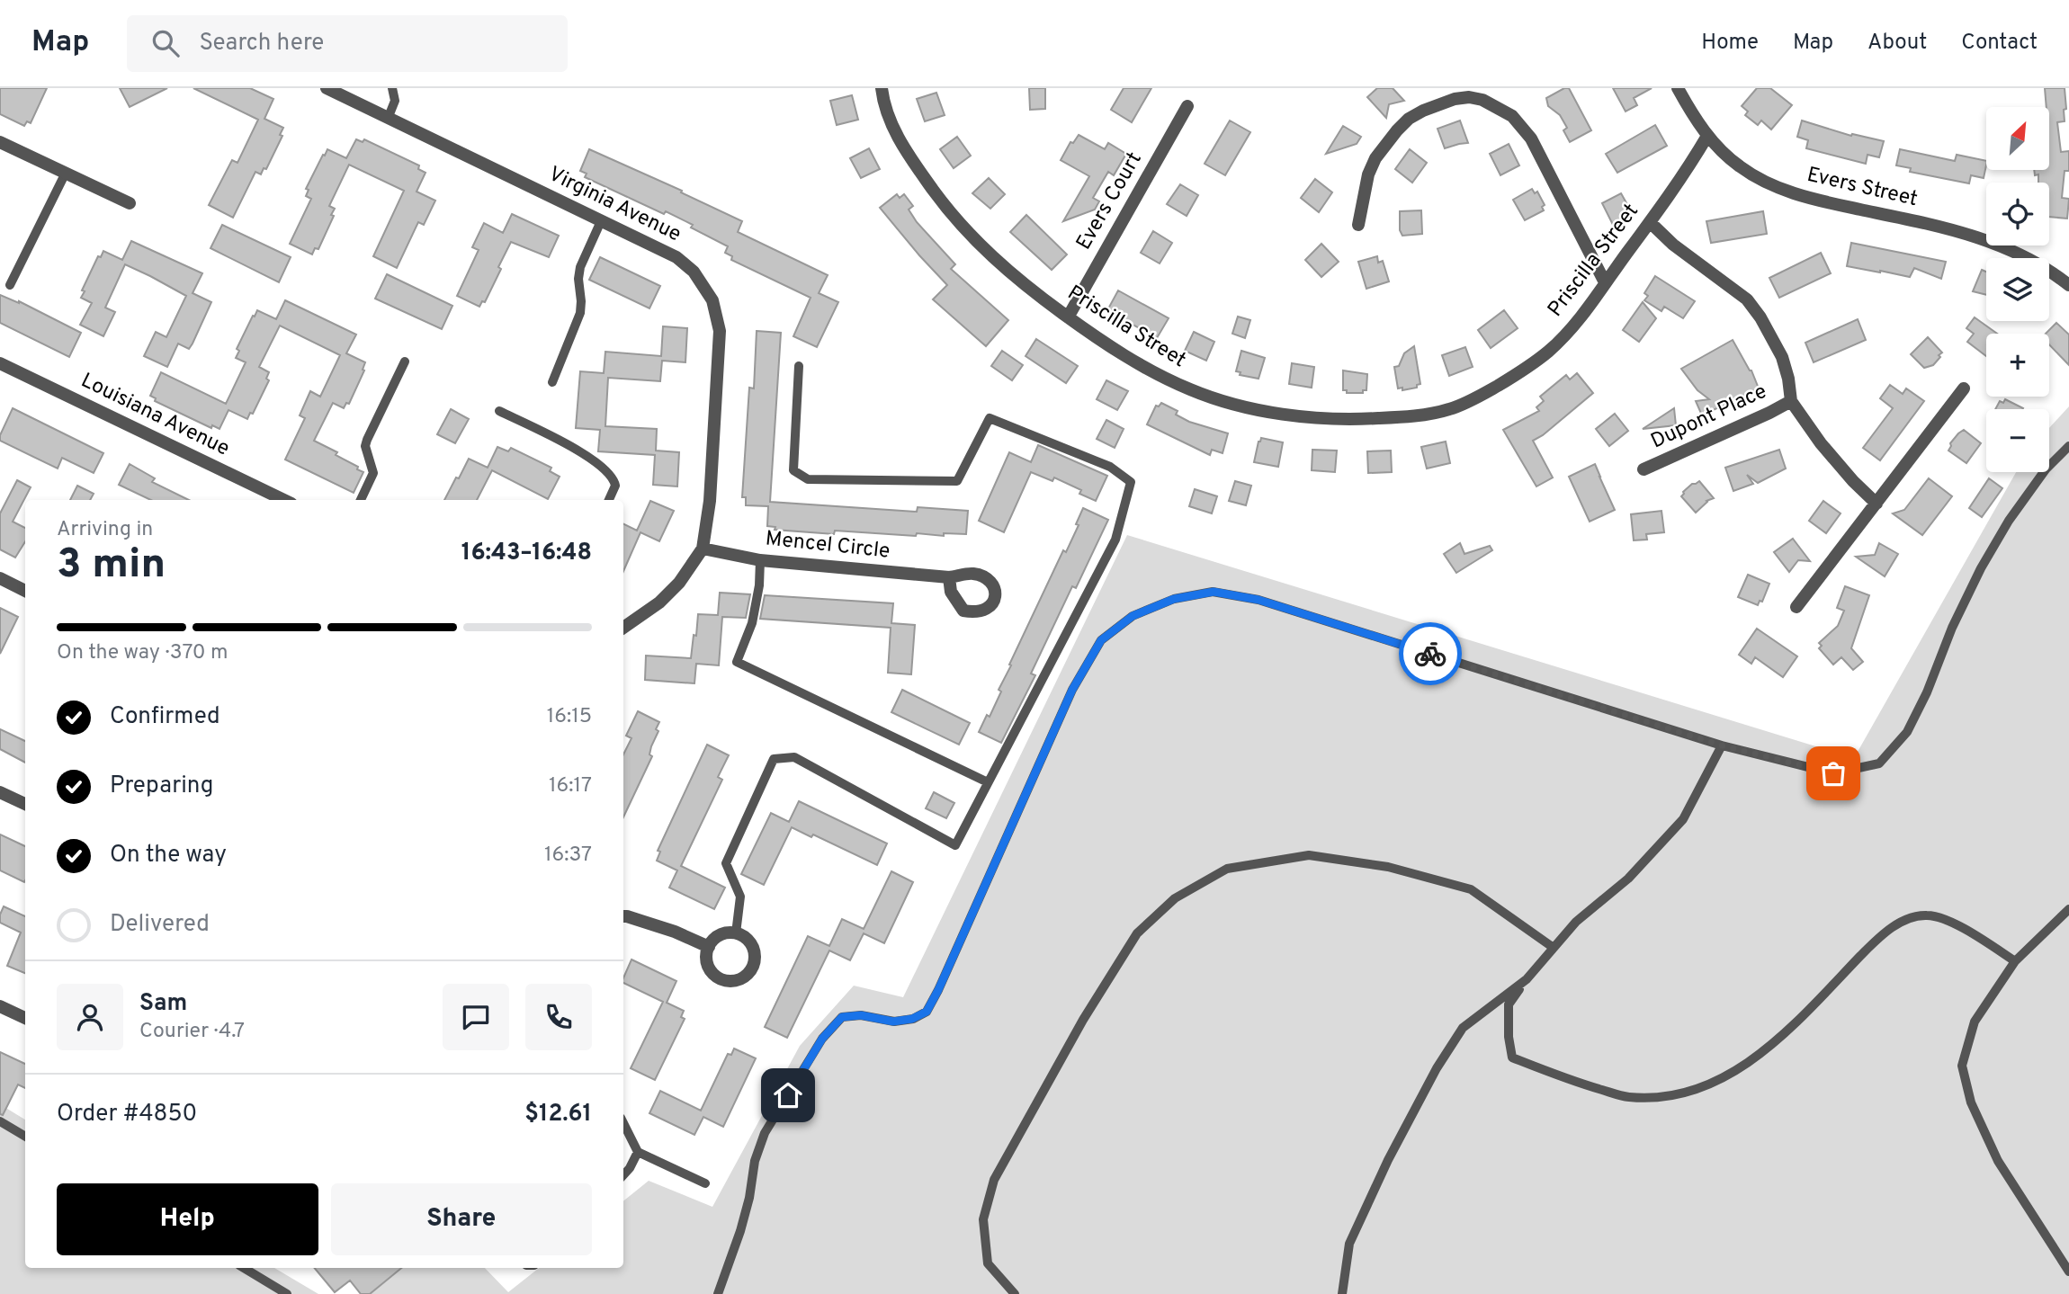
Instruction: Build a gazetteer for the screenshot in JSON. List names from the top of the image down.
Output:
{
  "streets": {
    "street": [
      "Evers Street",
      "Evers Court",
      "Virginia Avenue",
      "Priscilla Street",
      "Louisiana Avenue",
      "Dupont Place",
      "Mencel Circle"
    ]
  },
  "crossings": [
    ["Evers Street", "Priscilla Street"],
    ["Evers Court", "Priscilla Street"],
    ["Virginia Avenue", "Mencel Circle"],
    ["Priscilla Street", "Dupont Place"]
  ],
  "north": "top right",
  "page": {
    "header": "Map",
    "search": "Search here",
    "nav": [
      "Home",
      "Map",
      "About",
      "Contact"
    ],
    "map_buttons": ["+", "−"],
    "heading": ["3 min", "Arriving in", "16:43–16:48"],
    "panel": [
      "Sam",
      "Courier · 4.7",
      "Order #4850",
      "$12.61"
    ],
    "bar": "On the way · 370 m",
    "list": [
      ["Confirmed", "16:15"],
      ["Preparing", "16:17"],
      ["On the way", "16:37"],
      "Delivered"
    ],
    "buttons": ["Help", "Share"]
  }
}
